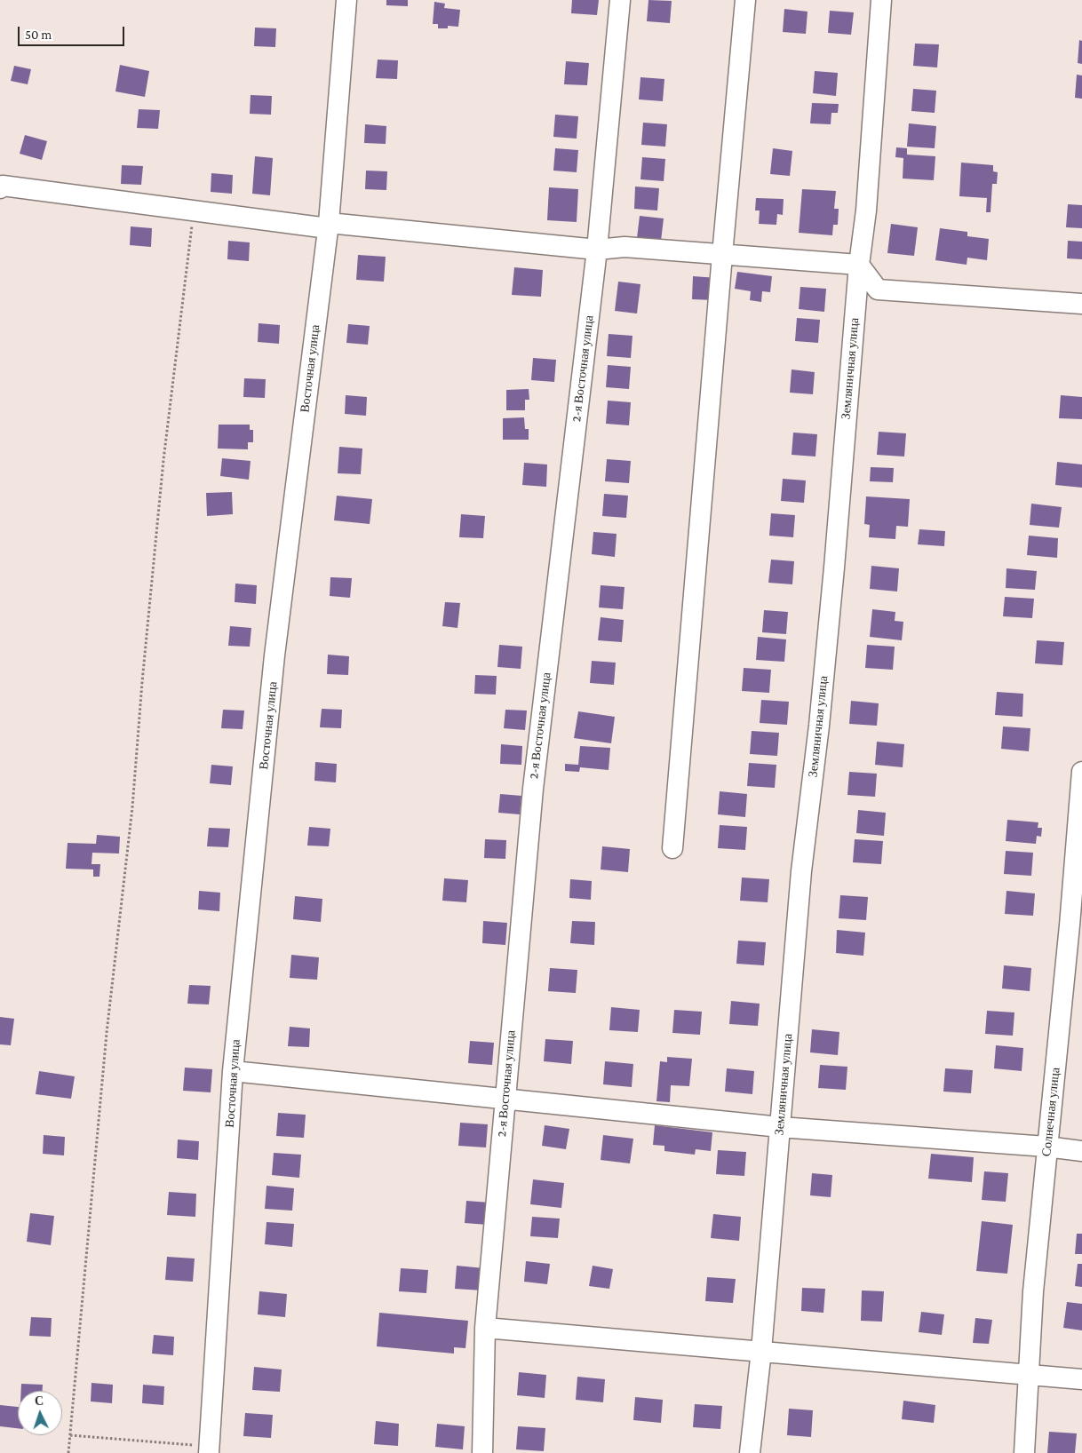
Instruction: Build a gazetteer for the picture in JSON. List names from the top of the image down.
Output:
{
  "streets": {
    "street": [
      "Восточная улица",
      "2-я Восточная улица",
      "Земляничная улица",
      "Солнечная улица"
    ]
  },
  "scale_bar": "50 m",
  "north": "top"
}
